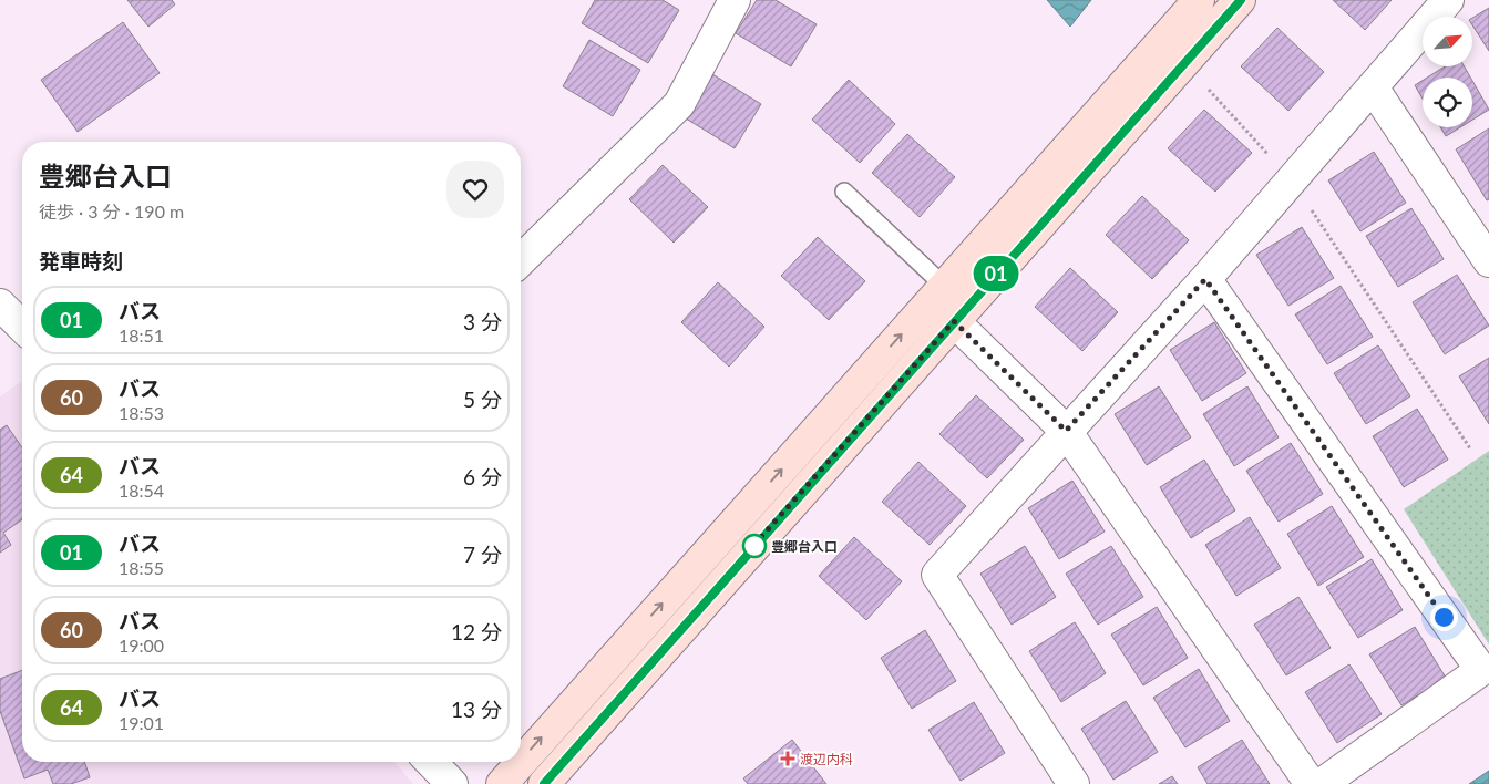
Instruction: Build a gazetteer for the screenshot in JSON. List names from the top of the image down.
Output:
{
  "places": {
    "other": ["豊郷台入口"],
    "health": ["渡辺内科"]
  },
  "lines": ["bus line 01"],
  "north": "top right",
  "page": {
    "on_map": "01",
    "heading": [
      ["豊郷台入口", "徒歩 · 3 分 · 190 m"],
      "発車時刻"
    ],
    "list": [
      {
        "mark": "01",
        "name": "バス",
        "note": "18:51",
        "value": "3 分"
      },
      {
        "mark": "60",
        "name": "バス",
        "note": "18:53",
        "value": "5 分"
      },
      {
        "mark": "64",
        "name": "バス",
        "note": "18:54",
        "value": "6 分"
      },
      {
        "mark": "01",
        "name": "バス",
        "note": "18:55",
        "value": "7 分"
      },
      {
        "mark": "60",
        "name": "バス",
        "note": "19:00",
        "value": "12 分"
      },
      {
        "mark": "64",
        "name": "バス",
        "note": "19:01",
        "value": "13 分"
      }
    ]
  }
}
